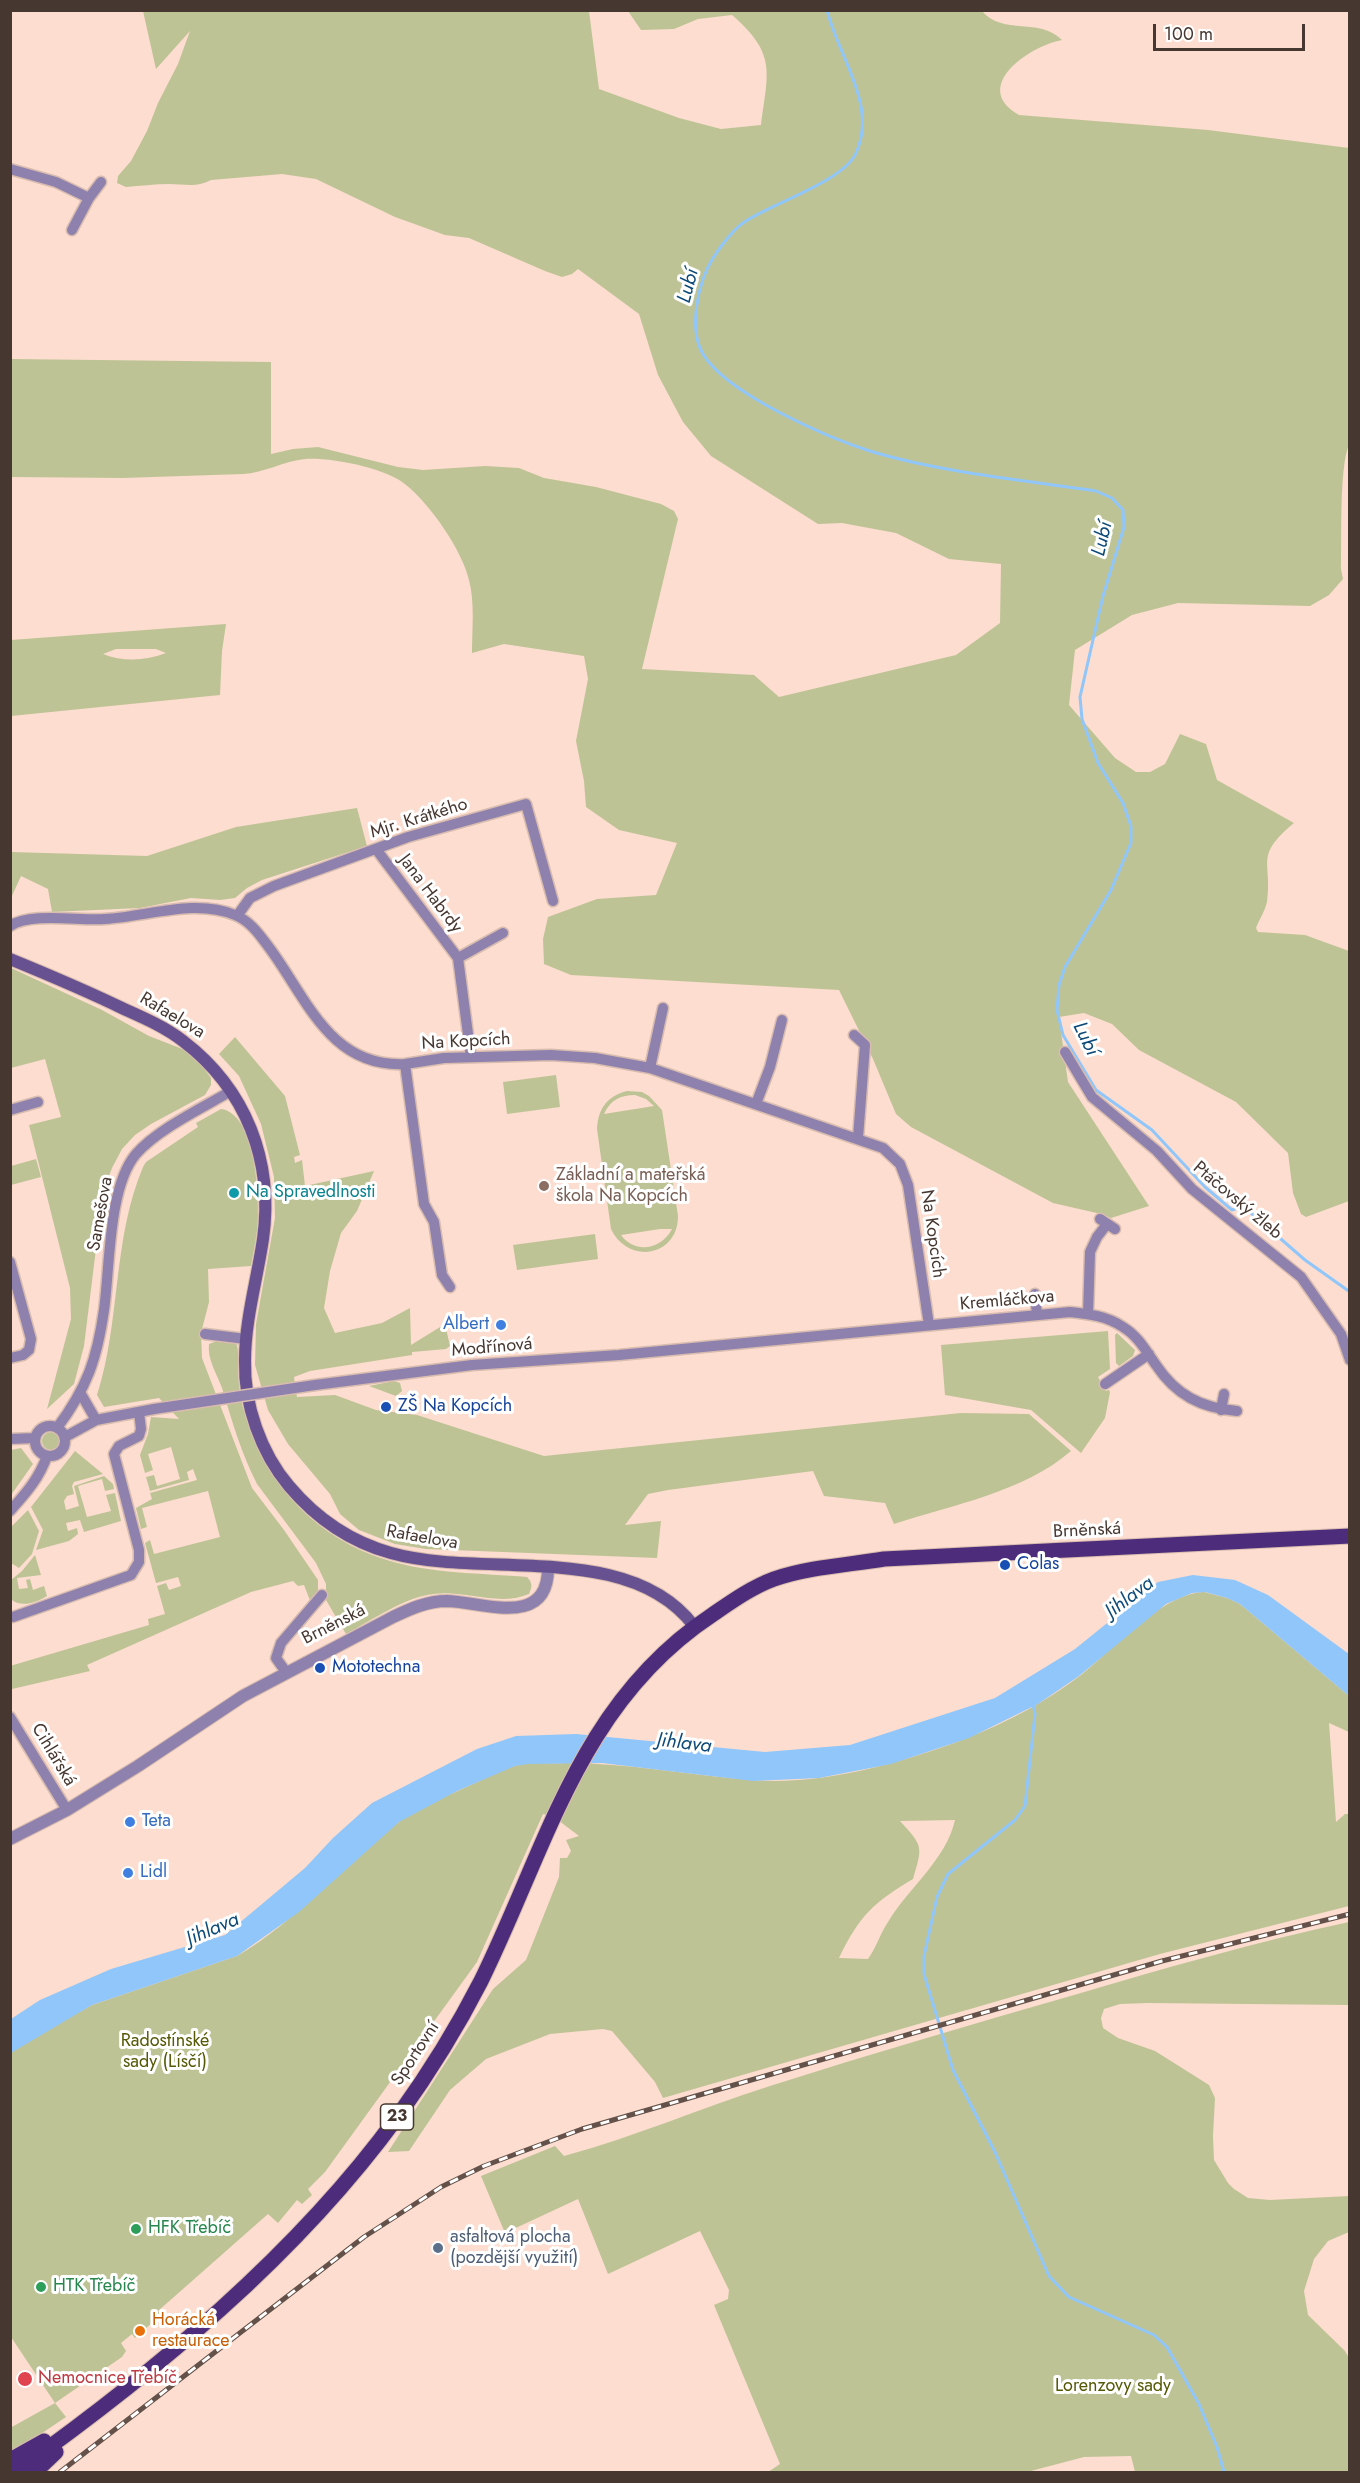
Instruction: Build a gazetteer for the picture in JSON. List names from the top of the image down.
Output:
{
  "streets": {
    "main road": [
      "Rafaelova",
      "Brněnská",
      "Sportovní",
      "23"
    ],
    "street": [
      "Mjr. Krátkého",
      "Jana Habrdy",
      "Na Kopcích",
      "Ptáčovský žleb",
      "Samešova",
      "Kremláčkova",
      "Modřínová",
      "Cihlářská"
    ]
  },
  "crossings": [
    ["Mjr. Krátkého", "Jana Habrdy"],
    ["Jana Habrdy", "Na Kopcích"],
    ["Rafaelova", "Samešova"],
    ["Rafaelova", "Brněnská"],
    ["Na Kopcích", "Kremláčkova"],
    ["Na Kopcích", "Modřínová"],
    ["Samešova", "Modřínová"],
    ["Kremláčkova", "Modřínová"],
    ["Brněnská", "Cihlářská"],
    ["Brněnská", "Sportovní"]
  ],
  "water": ["Lubí", "Jihlava"],
  "parks": ["Radostínské sady (Lísčí)", "Lorenzovy sady"],
  "places": [
    "Základní a mateřská škola Na Kopcích",
    "Na Spravedlnosti",
    "Albert",
    "ZŠ Na Kopcích",
    "Colas",
    "Mototechna",
    "Teta",
    "Lidl",
    "HFK Třebíč",
    "asfaltová plocha (pozdější využití)",
    "HTK Třebíč",
    "Horácká restaurace",
    "Nemocnice Třebíč"
  ],
  "scale_bar": "100 m"
}
